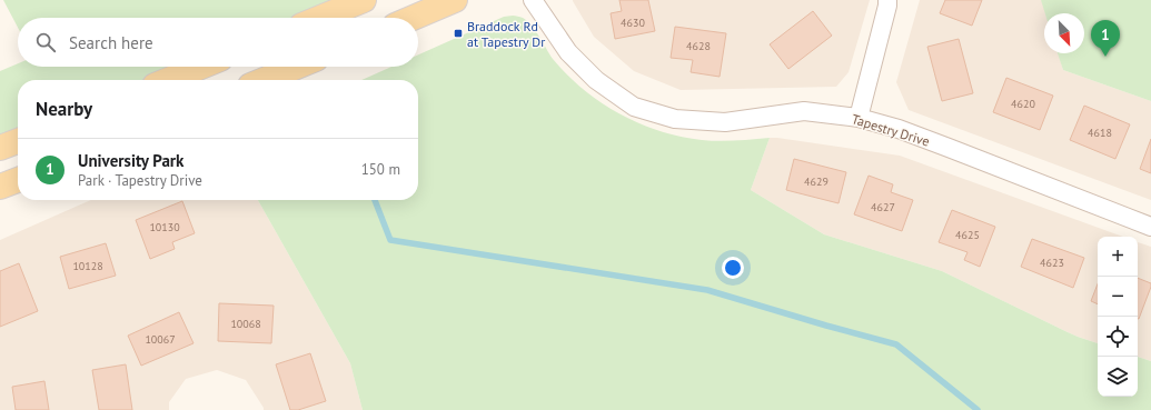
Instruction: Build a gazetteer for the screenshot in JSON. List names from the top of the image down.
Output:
{
  "streets": {
    "street": ["Tapestry Drive"]
  },
  "places": {
    "transit": ["Braddock Rd at Tapestry Dr"]
  },
  "house_numbers": [
    "4630",
    "4628",
    "4620",
    "4618",
    "4629",
    "4627",
    "10130",
    "4625",
    "4623",
    "10128",
    "10068",
    "10067"
  ],
  "north": "bottom right",
  "page": {
    "search": "Search here",
    "pins": "1",
    "heading": "Nearby",
    "list": [
      {
        "mark": "1",
        "name": "University Park",
        "note": "Park · Tapestry Drive",
        "value": "150 m"
      }
    ],
    "map_buttons": ["+", "−"]
  }
}
